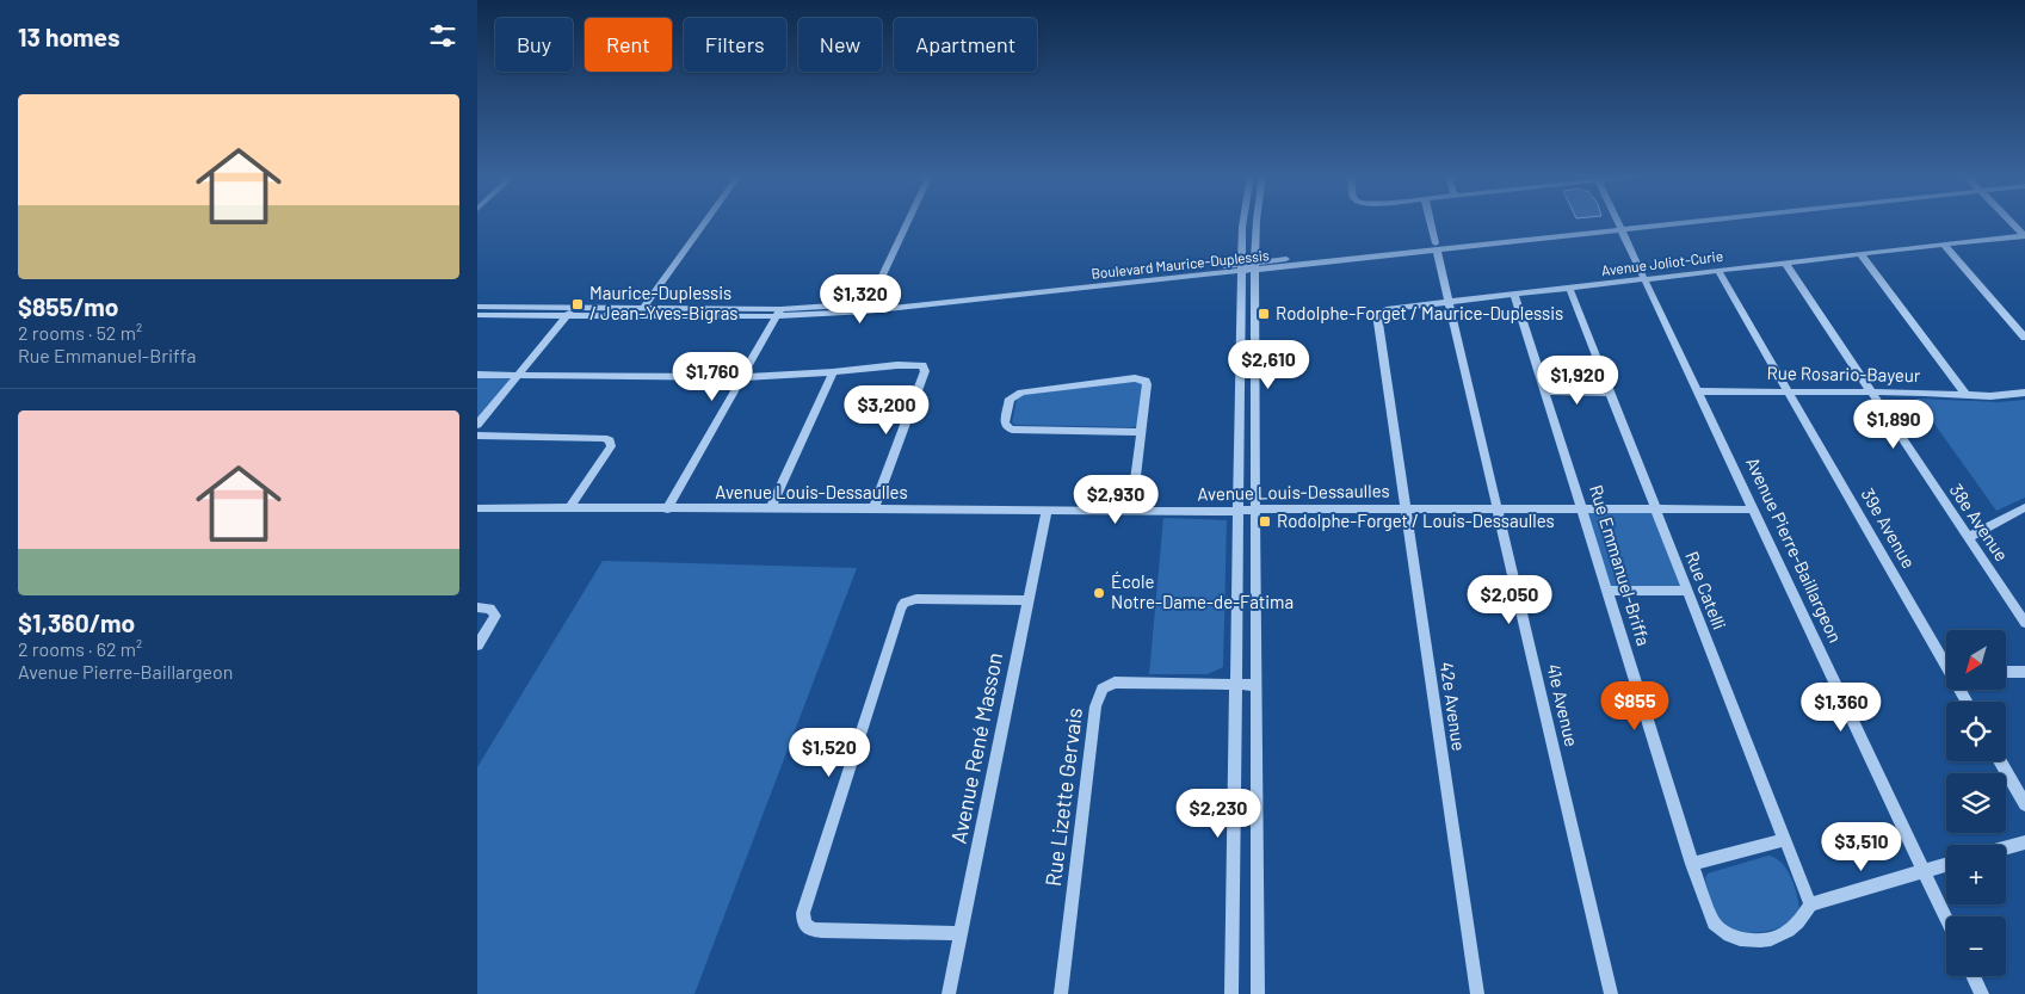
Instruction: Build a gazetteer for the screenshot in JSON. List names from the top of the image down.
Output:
{
  "streets": {
    "street": [
      "Avenue Joliot-Curie",
      "Boulevard Maurice-Duplessis",
      "Rue Rosario-Bayeur",
      "Avenue Louis-Dessaulles",
      "38e Avenue",
      "39e Avenue",
      "Avenue Pierre-Baillargeon",
      "Rue Emmanuel-Briffa",
      "Rue Catelli",
      "41e Avenue",
      "42e Avenue",
      "Avenue René Masson",
      "Rue Lizette Gervais"
    ]
  },
  "crossings": [
    ["Avenue Joliot-Curie", "38e Avenue"],
    ["Avenue Joliot-Curie", "39e Avenue"],
    ["Avenue Joliot-Curie", "Avenue Pierre-Baillargeon"],
    ["Avenue Joliot-Curie", "Rue Emmanuel-Briffa"],
    ["Avenue Joliot-Curie", "Rue Catelli"],
    ["Avenue Joliot-Curie", "41e Avenue"],
    ["Avenue Joliot-Curie", "42e Avenue"],
    ["Boulevard Maurice-Duplessis", "Avenue Pierre-Baillargeon"],
    ["Boulevard Maurice-Duplessis", "41e Avenue"],
    ["Rue Rosario-Bayeur", "38e Avenue"],
    ["Rue Rosario-Bayeur", "39e Avenue"],
    ["Rue Rosario-Bayeur", "Avenue Pierre-Baillargeon"],
    ["Avenue Louis-Dessaulles", "Avenue Pierre-Baillargeon"],
    ["Avenue Louis-Dessaulles", "Rue Emmanuel-Briffa"],
    ["Avenue Louis-Dessaulles", "Rue Catelli"],
    ["Avenue Louis-Dessaulles", "41e Avenue"],
    ["Avenue Louis-Dessaulles", "42e Avenue"],
    ["Avenue Louis-Dessaulles", "Avenue René Masson"],
    ["Rue Emmanuel-Briffa", "Rue Catelli"]
  ],
  "places": {
    "transit": ["Maurice-Duplessis / Jean-Yves-Bigras", "Rodolphe-Forget / Maurice-Duplessis", "Rodolphe-Forget / Louis-Dessaulles"],
    "other": ["École Notre-Dame-de-Fatima"]
  },
  "north": "bottom left",
  "page": {
    "heading": "13 homes",
    "chip": [
      "Buy",
      "Rent",
      "Filters",
      "New",
      "Apartment"
    ],
    "list": [
      {
        "name": "$855/mo",
        "note": "2 rooms · 52 m² · Rue Emmanuel-Briffa"
      },
      {
        "name": "$1,360/mo",
        "note": "2 rooms · 62 m² · Avenue Pierre-Baillargeon"
      }
    ],
    "price": [
      "$1,320",
      "$2,610",
      "$1,760",
      "$1,920",
      "$3,200",
      "$1,890",
      "$2,930",
      "$2,050",
      "$855",
      "$1,360",
      "$1,520",
      "$2,230",
      "$3,510"
    ],
    "map_buttons": ["+", "−"]
  }
}
